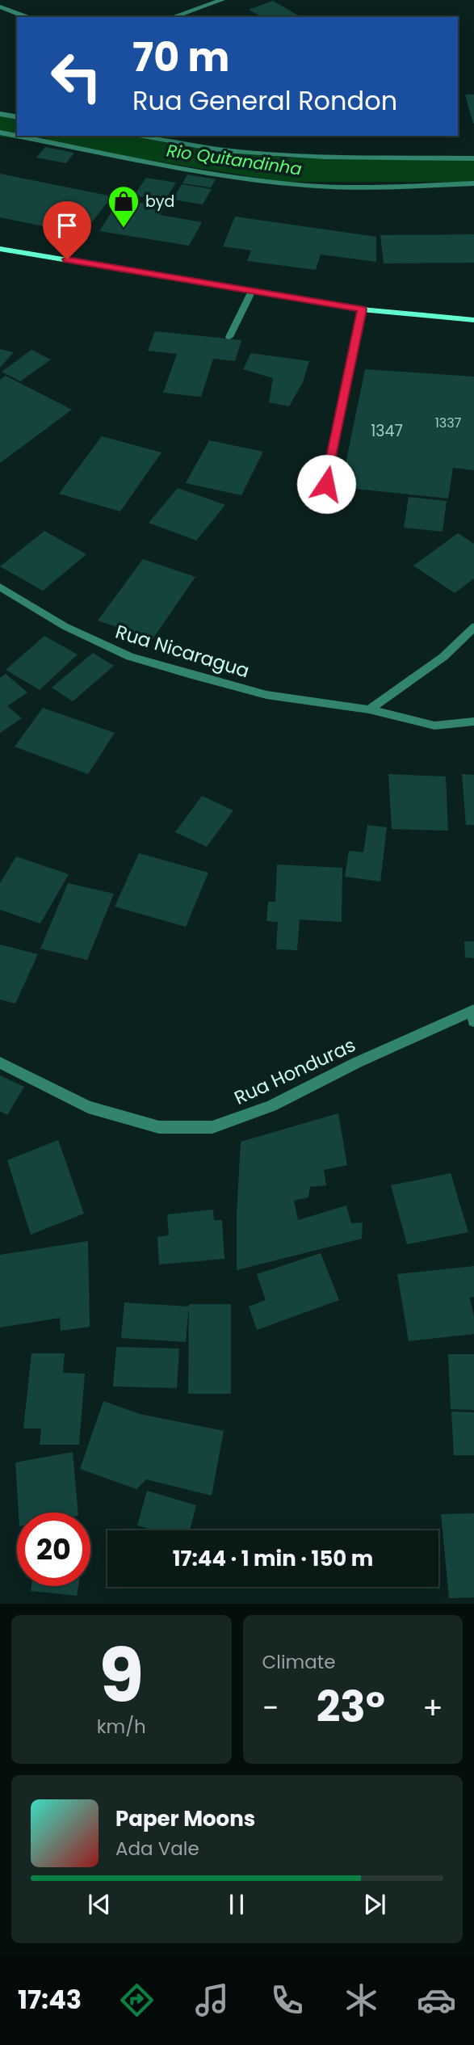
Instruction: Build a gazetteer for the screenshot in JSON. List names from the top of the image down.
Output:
{
  "streets": {
    "street": ["Rua Nicaragua", "Rua Honduras"]
  },
  "water": ["Rio Quitandinha"],
  "places": {
    "shop": ["byd"]
  },
  "house_numbers": ["1337", "1347"],
  "page": {
    "turn": ["70 m", "Rua General Rondon"],
    "limit": "20",
    "trip": "17:44 · 1 min · 150 m",
    "tile": [
      ["9", "km/h"],
      "Climate"
    ],
    "heat": ["−", "23°", "+"],
    "song": ["Paper Moons", "Ada Vale"],
    "tabs": "17:43"
  }
}
